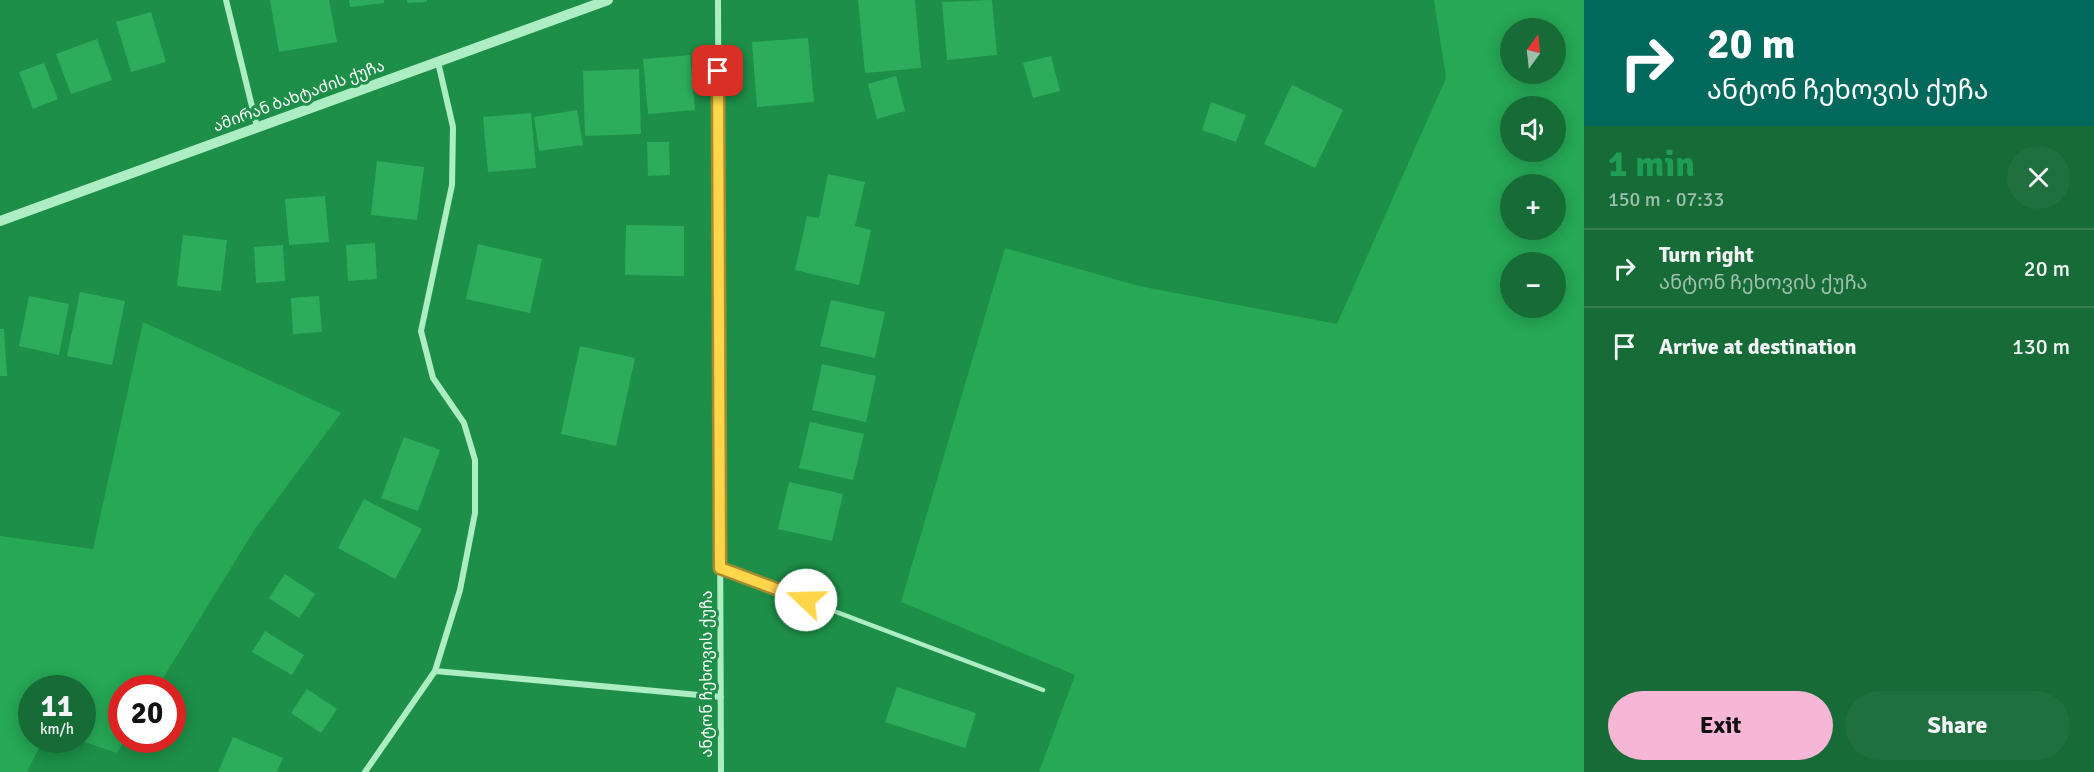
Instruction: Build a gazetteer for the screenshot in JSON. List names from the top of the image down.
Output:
{
  "streets": {
    "street": ["ამირან ბახტაძის ქუჩა", "ანტონ ჩეხოვის ქუჩა"]
  },
  "north": "top",
  "page": {
    "turn": ["20 m", "ანტონ ჩეხოვის ქუჩა"],
    "map_buttons": ["+", "−"],
    "heading": ["1 min", "150 m · 07:33"],
    "list": [
      {
        "name": "Turn right",
        "note": "ანტონ ჩეხოვის ქუჩა",
        "value": "20 m"
      },
      {
        "name": "Arrive at destination",
        "value": "130 m"
      }
    ],
    "speed": "11 km/h",
    "limit": "20",
    "buttons": ["Exit", "Share"]
  }
}
